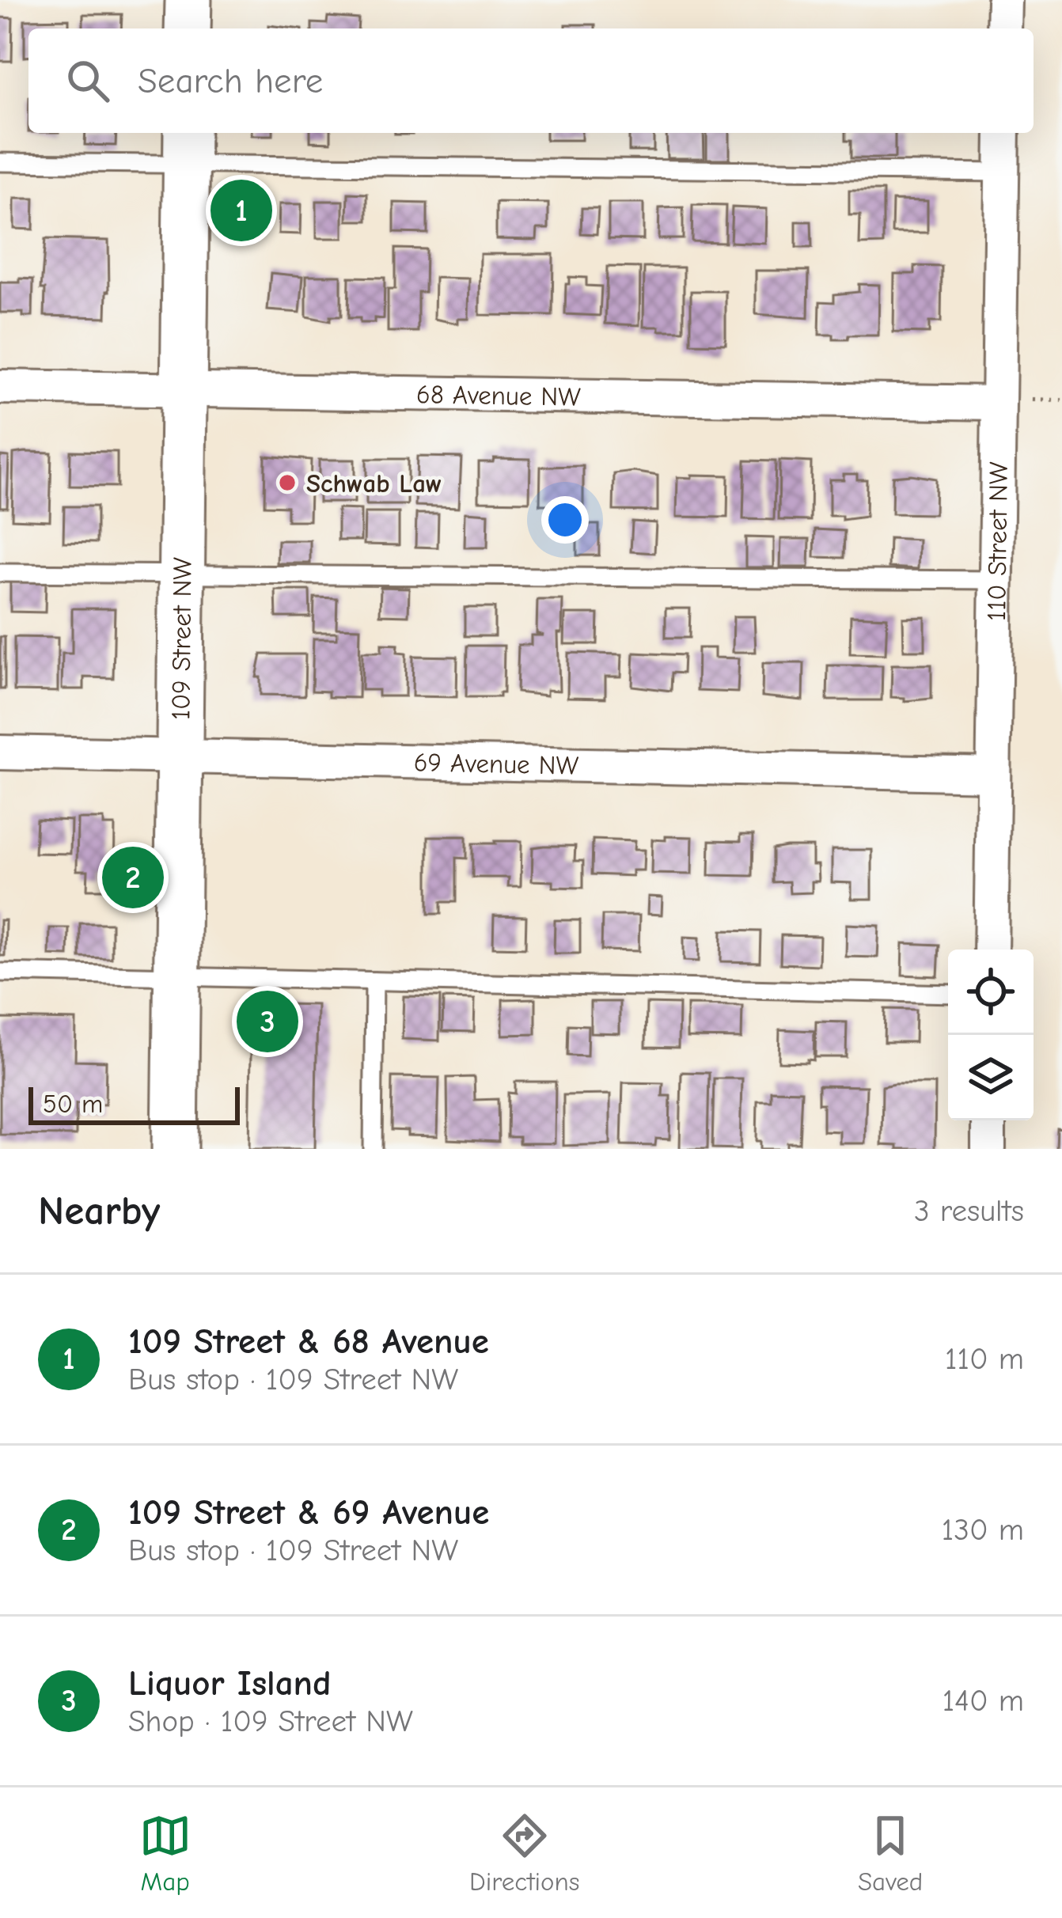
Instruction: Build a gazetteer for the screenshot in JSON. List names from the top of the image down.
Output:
{
  "streets": {
    "main road": ["109 Street NW"],
    "street": ["68 Avenue NW", "110 Street NW", "69 Avenue NW"]
  },
  "crossings": [
    ["68 Avenue NW", "110 Street NW"],
    ["68 Avenue NW", "109 Street NW"],
    ["110 Street NW", "69 Avenue NW"],
    ["109 Street NW", "69 Avenue NW"]
  ],
  "places": ["Schwab Law"],
  "scale_bar": "50 m",
  "page": {
    "search": "Search here",
    "pins": ["1", "2", "3"],
    "scale": "50 m",
    "heading": ["Nearby", "3 results"],
    "list": [
      {
        "mark": "1",
        "name": "109 Street & 68 Avenue",
        "note": "Bus stop · 109 Street NW",
        "value": "110 m"
      },
      {
        "mark": "2",
        "name": "109 Street & 69 Avenue",
        "note": "Bus stop · 109 Street NW",
        "value": "130 m"
      },
      {
        "mark": "3",
        "name": "Liquor Island",
        "note": "Shop · 109 Street NW",
        "value": "140 m"
      }
    ],
    "nav": ["Map", "Directions", "Saved"]
  }
}
